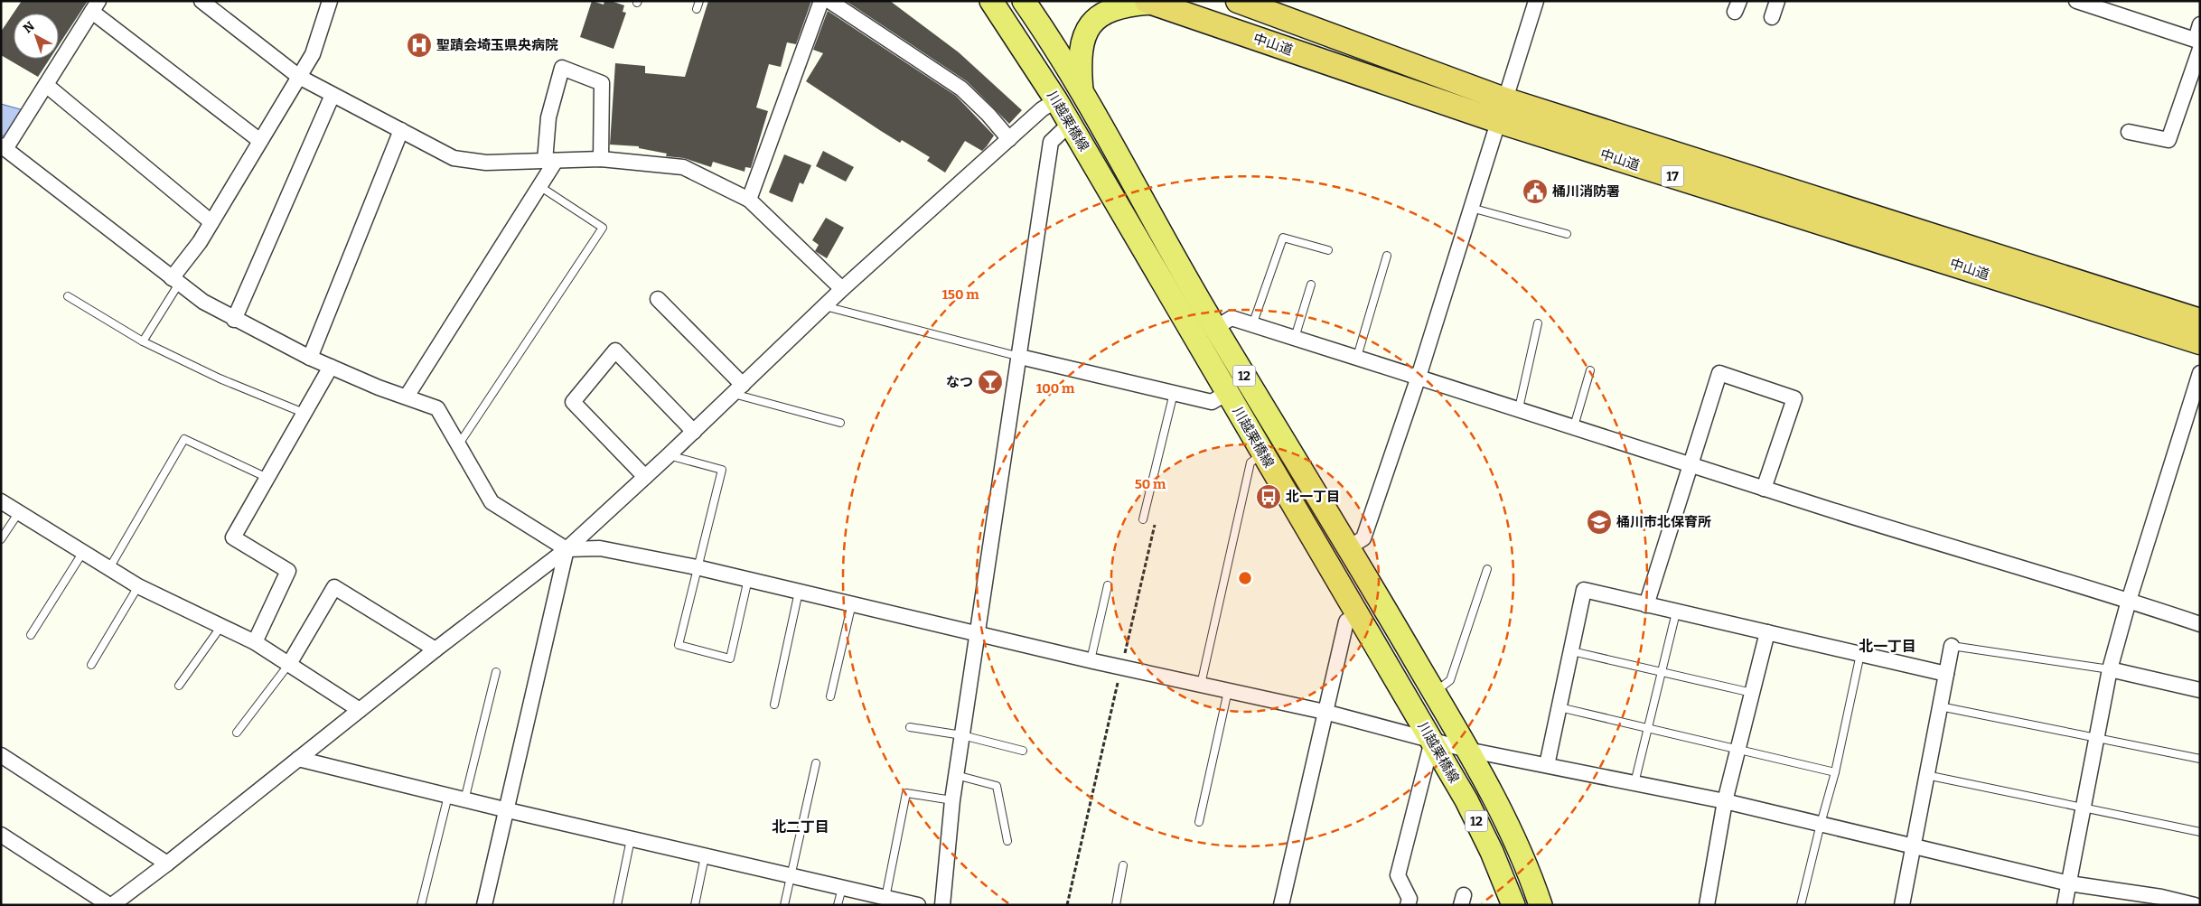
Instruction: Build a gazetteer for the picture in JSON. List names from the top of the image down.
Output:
{
  "streets": {
    "highway": ["中山道", "17"],
    "main road": ["川越栗橋線", "12"]
  },
  "districts": ["北一丁目", "北二丁目"],
  "places": {
    "hospital": ["聖蹟会埼玉県央病院"],
    "public building": ["桶川消防署"],
    "bar": ["なつ"],
    "bus stop": ["北一丁目"],
    "school or university": ["桶川市北保育所"]
  },
  "north": "top left",
  "rings": ["150 m", "100 m", "50 m"]
}
